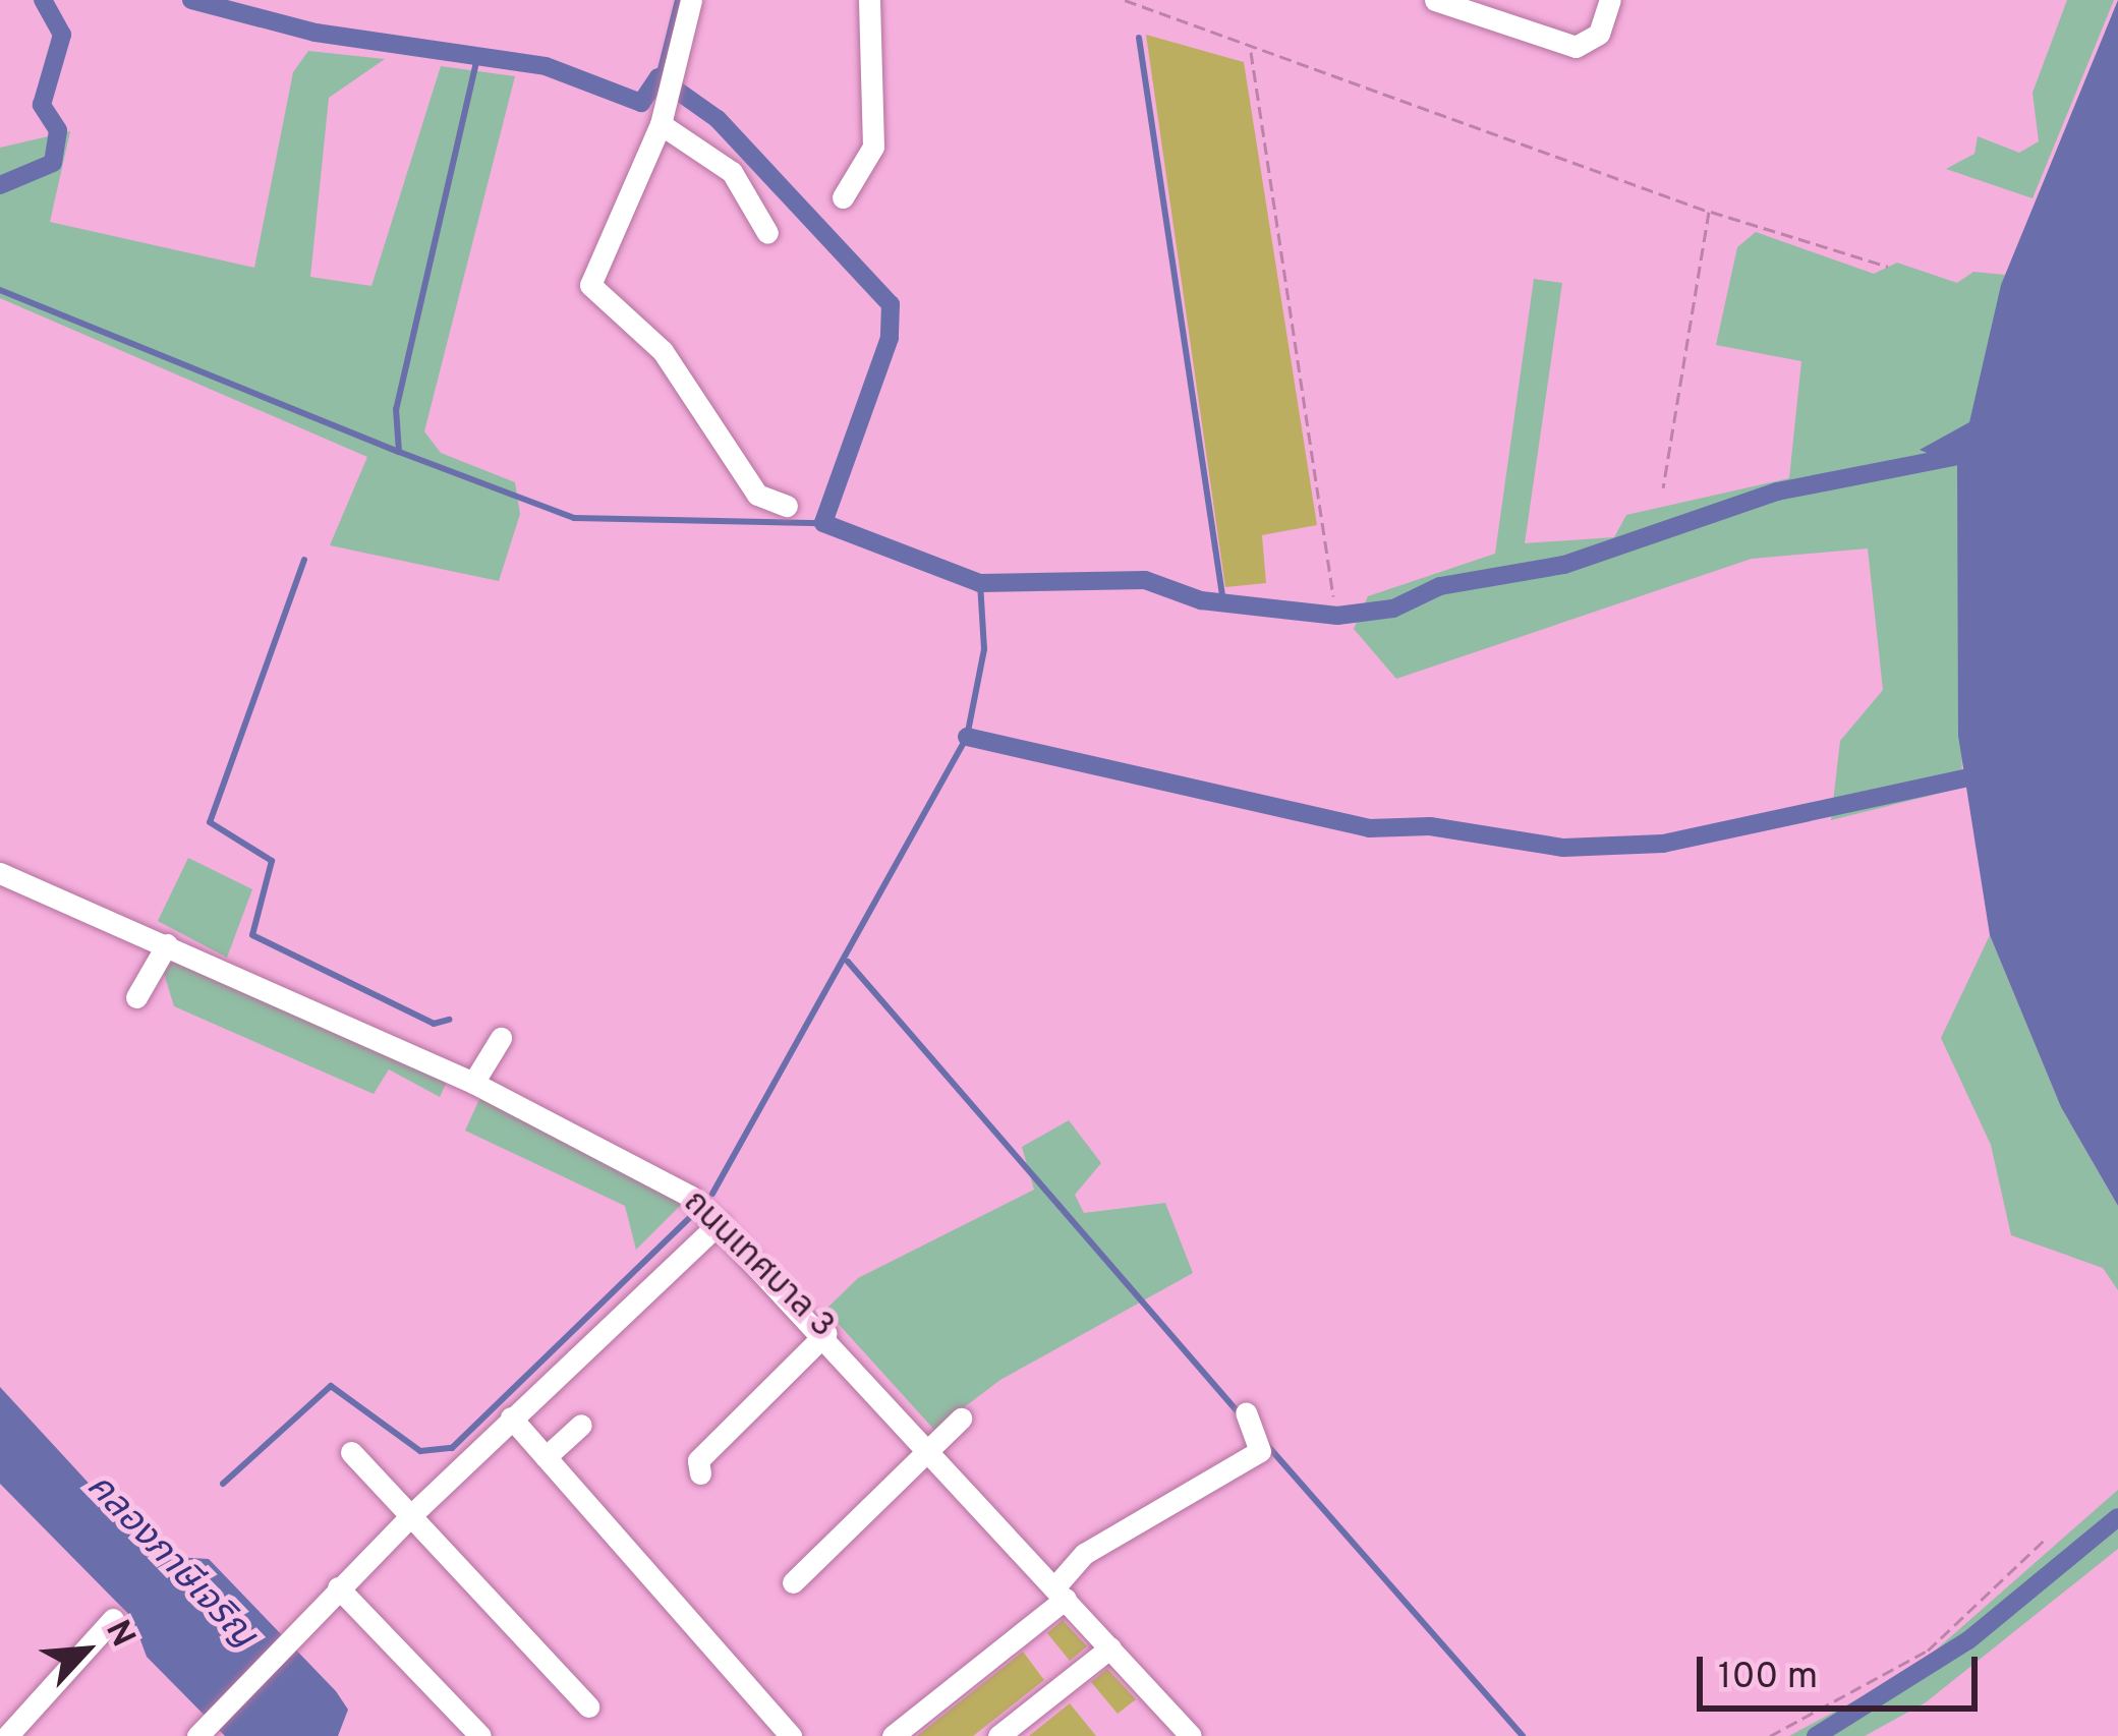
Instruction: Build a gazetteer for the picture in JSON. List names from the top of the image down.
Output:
{
  "streets": {
    "street": ["ถนนเทศบาล 3"]
  },
  "water": ["คลองภาษีเจริญ"],
  "scale_bar": "100 m",
  "north": "top right"
}
